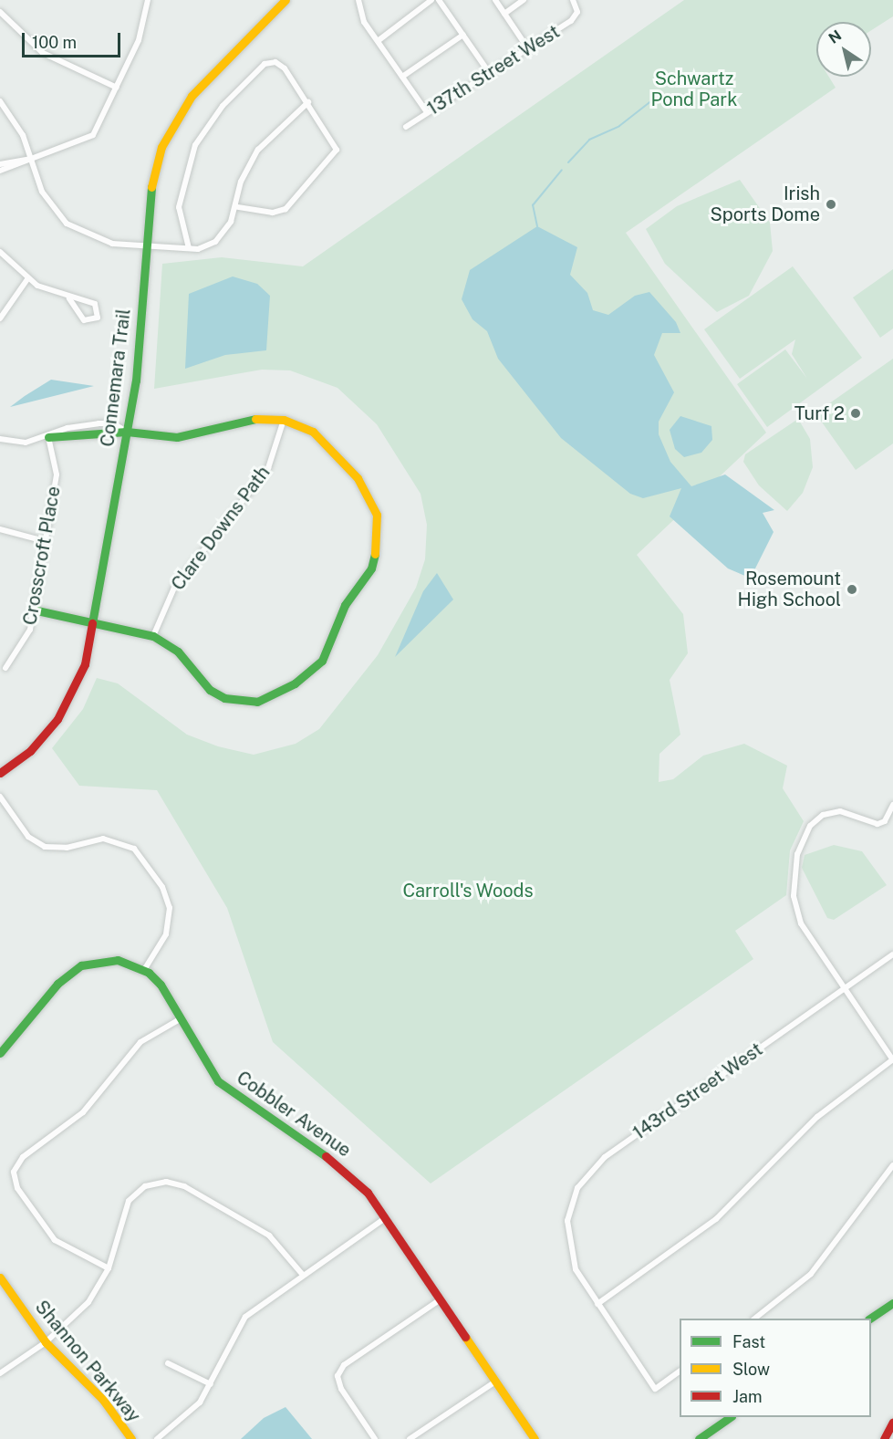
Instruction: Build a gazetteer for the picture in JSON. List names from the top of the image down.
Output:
{
  "streets": {
    "street": [
      "137th Street West",
      "Connemara Trail",
      "Clare Downs Path",
      "Crosscroft Place",
      "143rd Street West",
      "Cobbler Avenue",
      "Shannon Parkway"
    ]
  },
  "parks": ["Schwartz Pond Park", "Carroll's Woods"],
  "places": ["Irish Sports Dome", "Turf 2", "Rosemount High School"],
  "legend": ["Fast", "Slow", "Jam"],
  "scale_bar": "100 m",
  "north": "top left"
}
